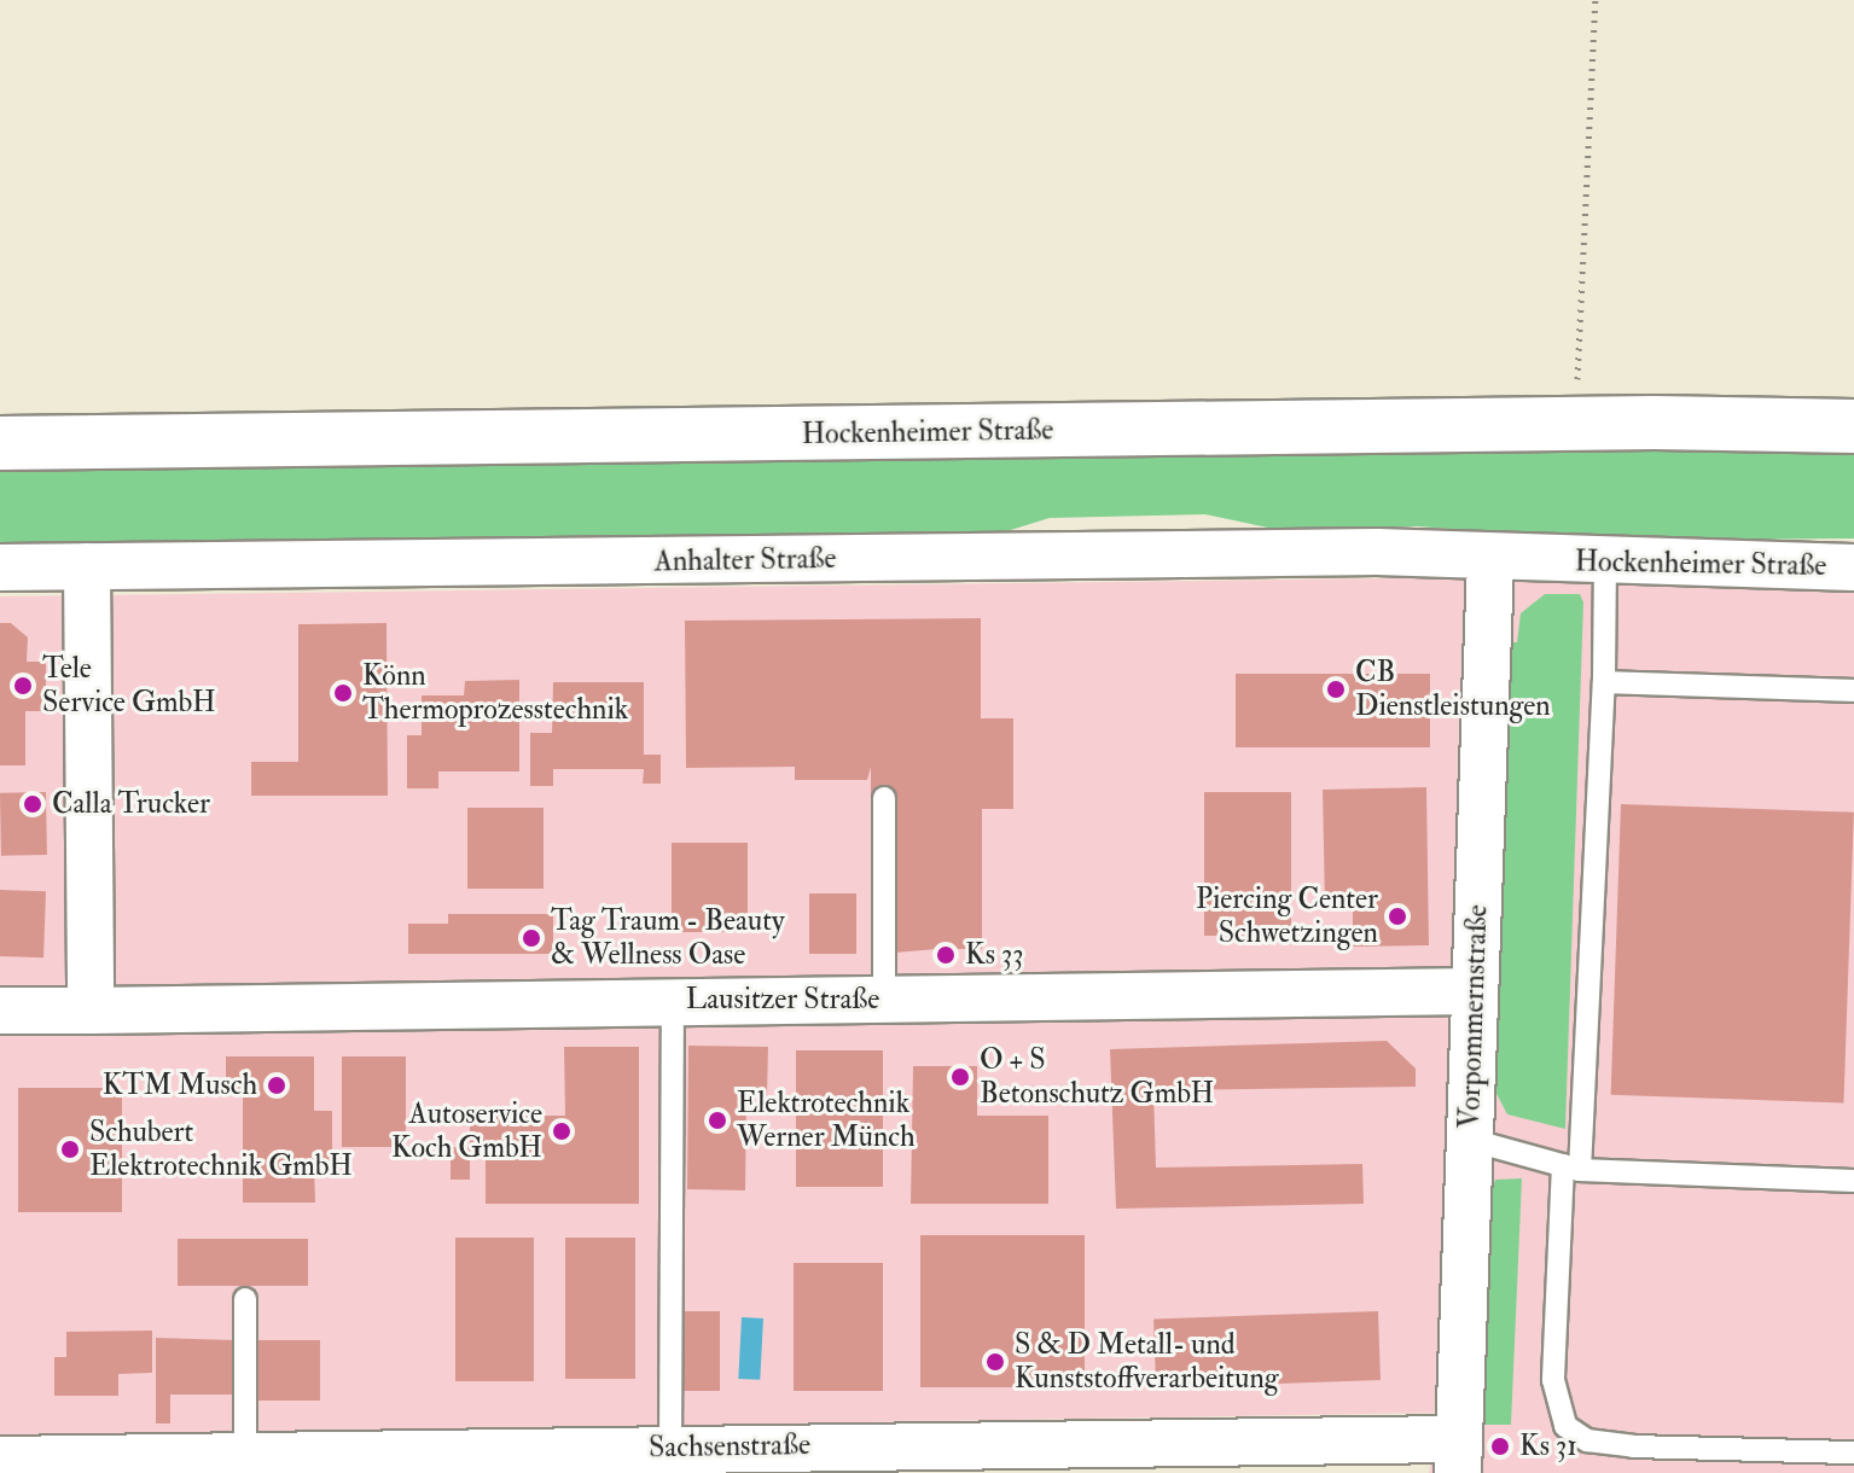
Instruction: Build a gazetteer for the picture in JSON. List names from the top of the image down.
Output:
{
  "streets": {
    "street": [
      "Hockenheimer Straße",
      "Anhalter Straße",
      "Lausitzer Straße",
      "Vorpommernstraße",
      "Sachsenstraße"
    ]
  },
  "crossings": [
    ["Hockenheimer Straße", "Anhalter Straße"],
    ["Hockenheimer Straße", "Vorpommernstraße"],
    ["Anhalter Straße", "Vorpommernstraße"],
    ["Lausitzer Straße", "Vorpommernstraße"],
    ["Vorpommernstraße", "Sachsenstraße"]
  ],
  "places": [
    "Tele Service GmbH",
    "CB Dienstleistungen",
    "Könn Thermoprozesstechnik",
    "Calla Trucker",
    "Piercing Center Schwetzingen",
    "Tag Traum - Beauty & Wellness Oase",
    "Ks 33",
    "O + S Betonschutz GmbH",
    "KTM Musch",
    "Elektrotechnik Werner Münch",
    "Autoservice Koch GmbH",
    "Schubert Elektrotechnik GmbH",
    "S & D Metall- und Kunststoffverarbeitung",
    "Ks 31"
  ]
}
